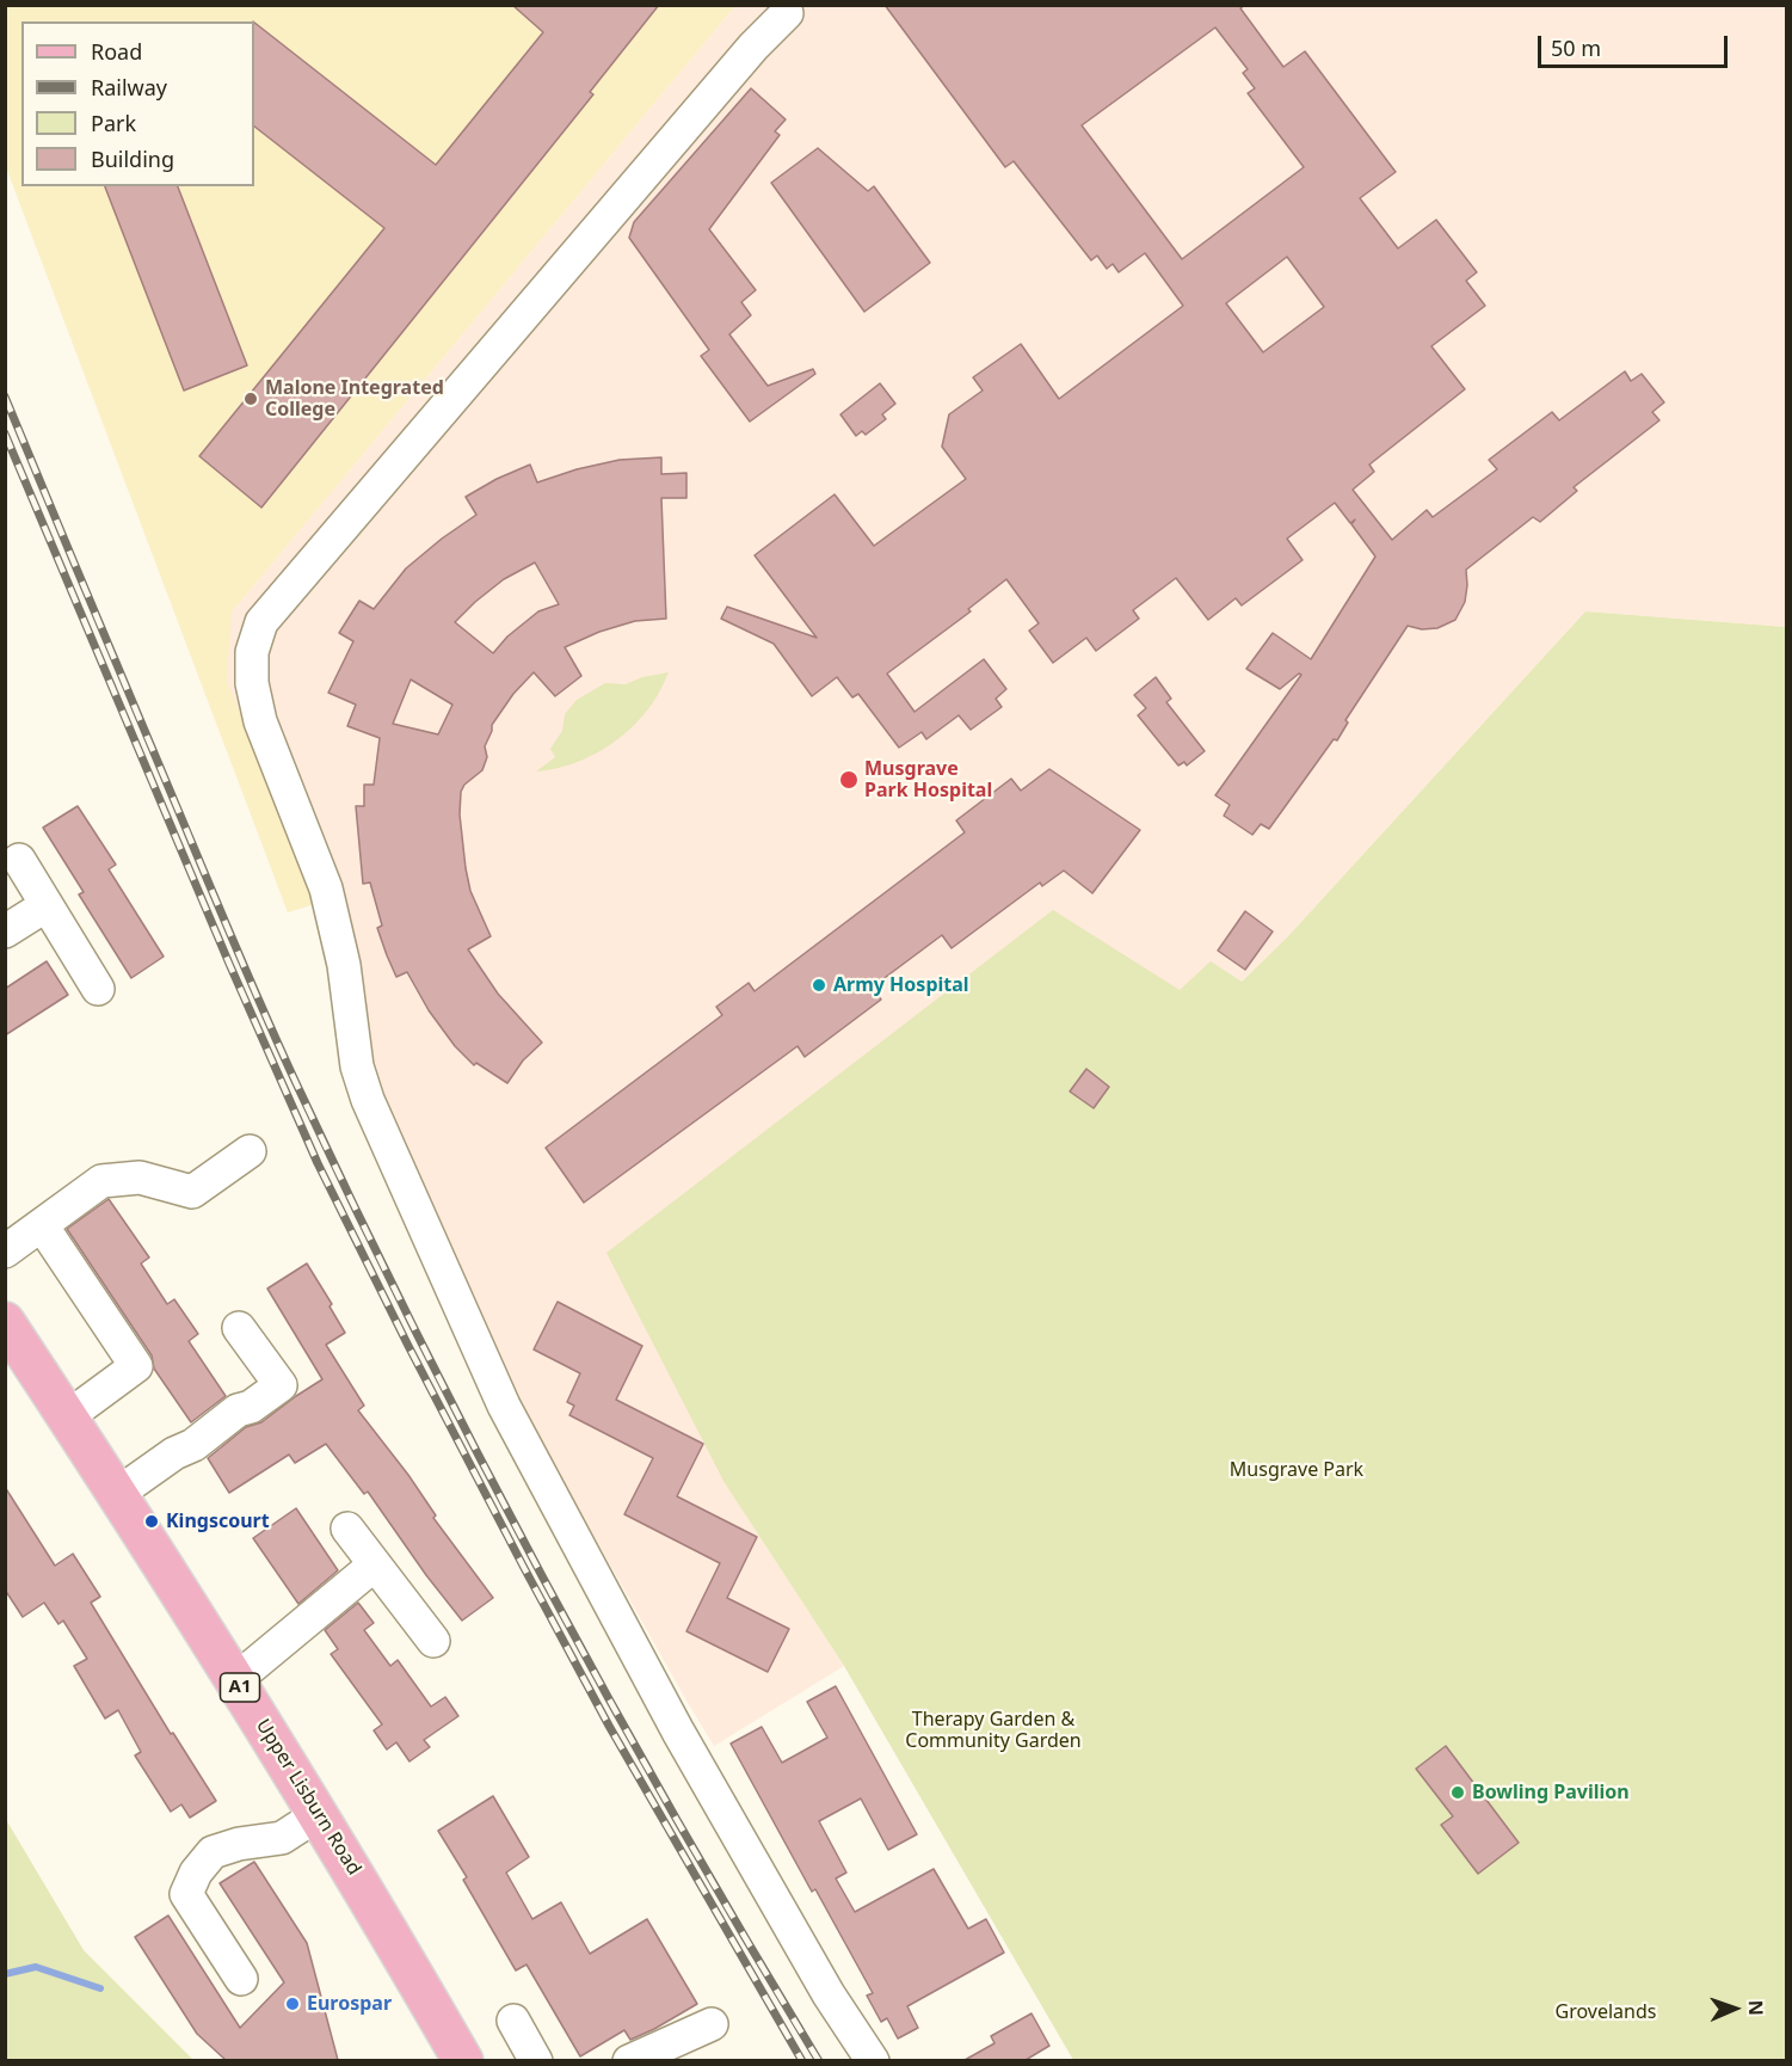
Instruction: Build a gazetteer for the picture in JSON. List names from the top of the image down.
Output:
{
  "streets": {
    "main road": ["A1", "Upper Lisburn Road"]
  },
  "parks": ["Musgrave Park", "Therapy Garden & Community Garden", "Grovelands"],
  "places": [
    "Malone Integrated College",
    "Musgrave Park Hospital",
    "Army Hospital",
    "Kingscourt",
    "Bowling Pavilion",
    "Eurospar"
  ],
  "legend": [
    "Road",
    "Railway",
    "Park",
    "Building"
  ],
  "scale_bar": "50 m",
  "north": "right"
}
